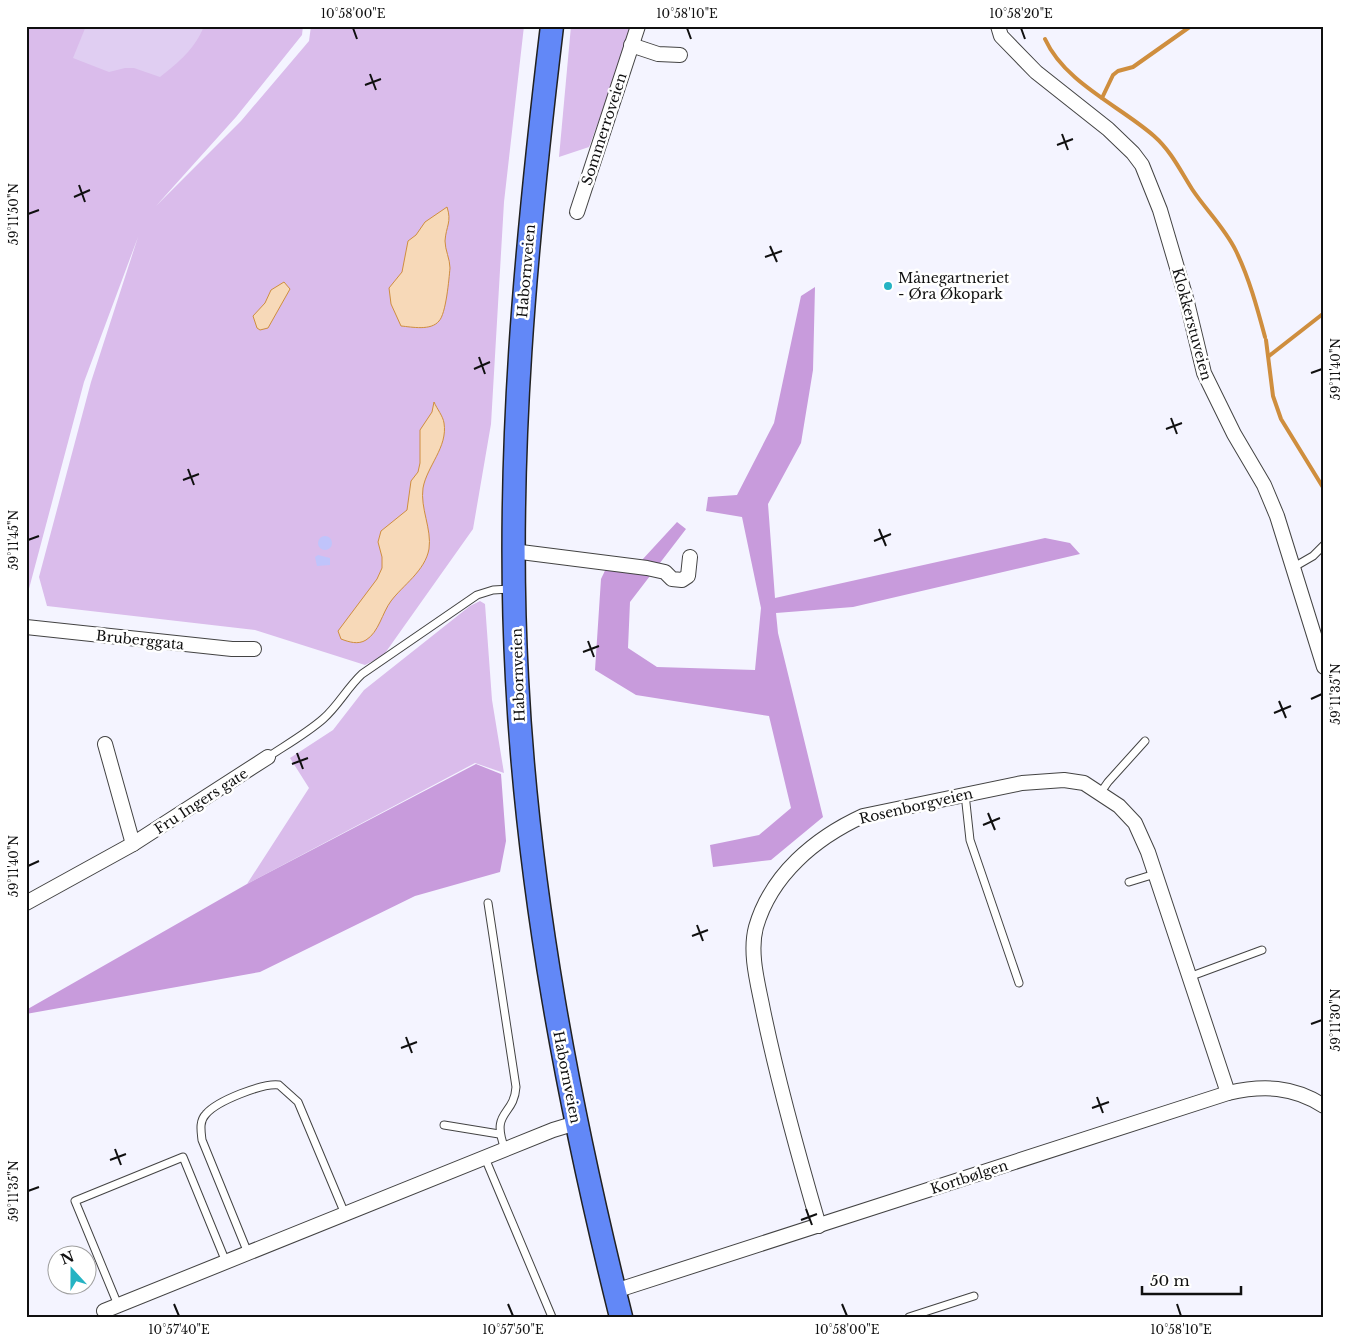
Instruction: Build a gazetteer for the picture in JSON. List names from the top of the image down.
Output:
{
  "streets": {
    "highway": ["Habornveien"],
    "street": [
      "Sommerroveien",
      "Klokkerstuveien",
      "Bruberggata",
      "Fru Ingers gate",
      "Rosenborgveien",
      "Kortbølgen"
    ]
  },
  "crossings": [
    ["Habornveien", "Kortbølgen"],
    ["Rosenborgveien", "Kortbølgen"]
  ],
  "places": ["Månegartneriet - Øra Økopark"],
  "scale_bar": "50 m",
  "north": "top",
  "coordinates": [
    "10°58'00\"E",
    "10°58'10\"E",
    "10°58'20\"E",
    "59°11'50\"N",
    "59°11'40\"N",
    "59°11'45\"N",
    "59°11'35\"N",
    "59°11'30\"N",
    "10°57'40\"E",
    "10°57'50\"E"
  ]
}
